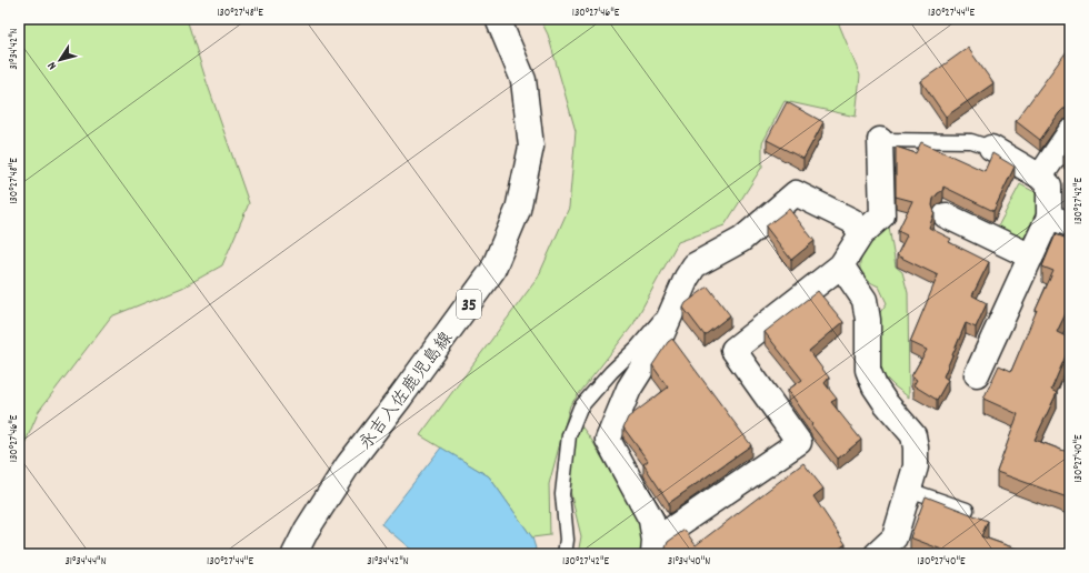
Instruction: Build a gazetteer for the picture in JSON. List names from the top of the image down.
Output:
{
  "streets": {
    "street": ["35", "永吉入佐鹿児島線"]
  },
  "north": "bottom left",
  "coordinates": [
    "130°27'48\"E",
    "130°27'46\"E",
    "130°27'44\"E",
    "31°34'42\"N",
    "130°27'42\"E",
    "130°27'40\"E",
    "31°34'44\"N",
    "31°34'40\"N"
  ]
}
